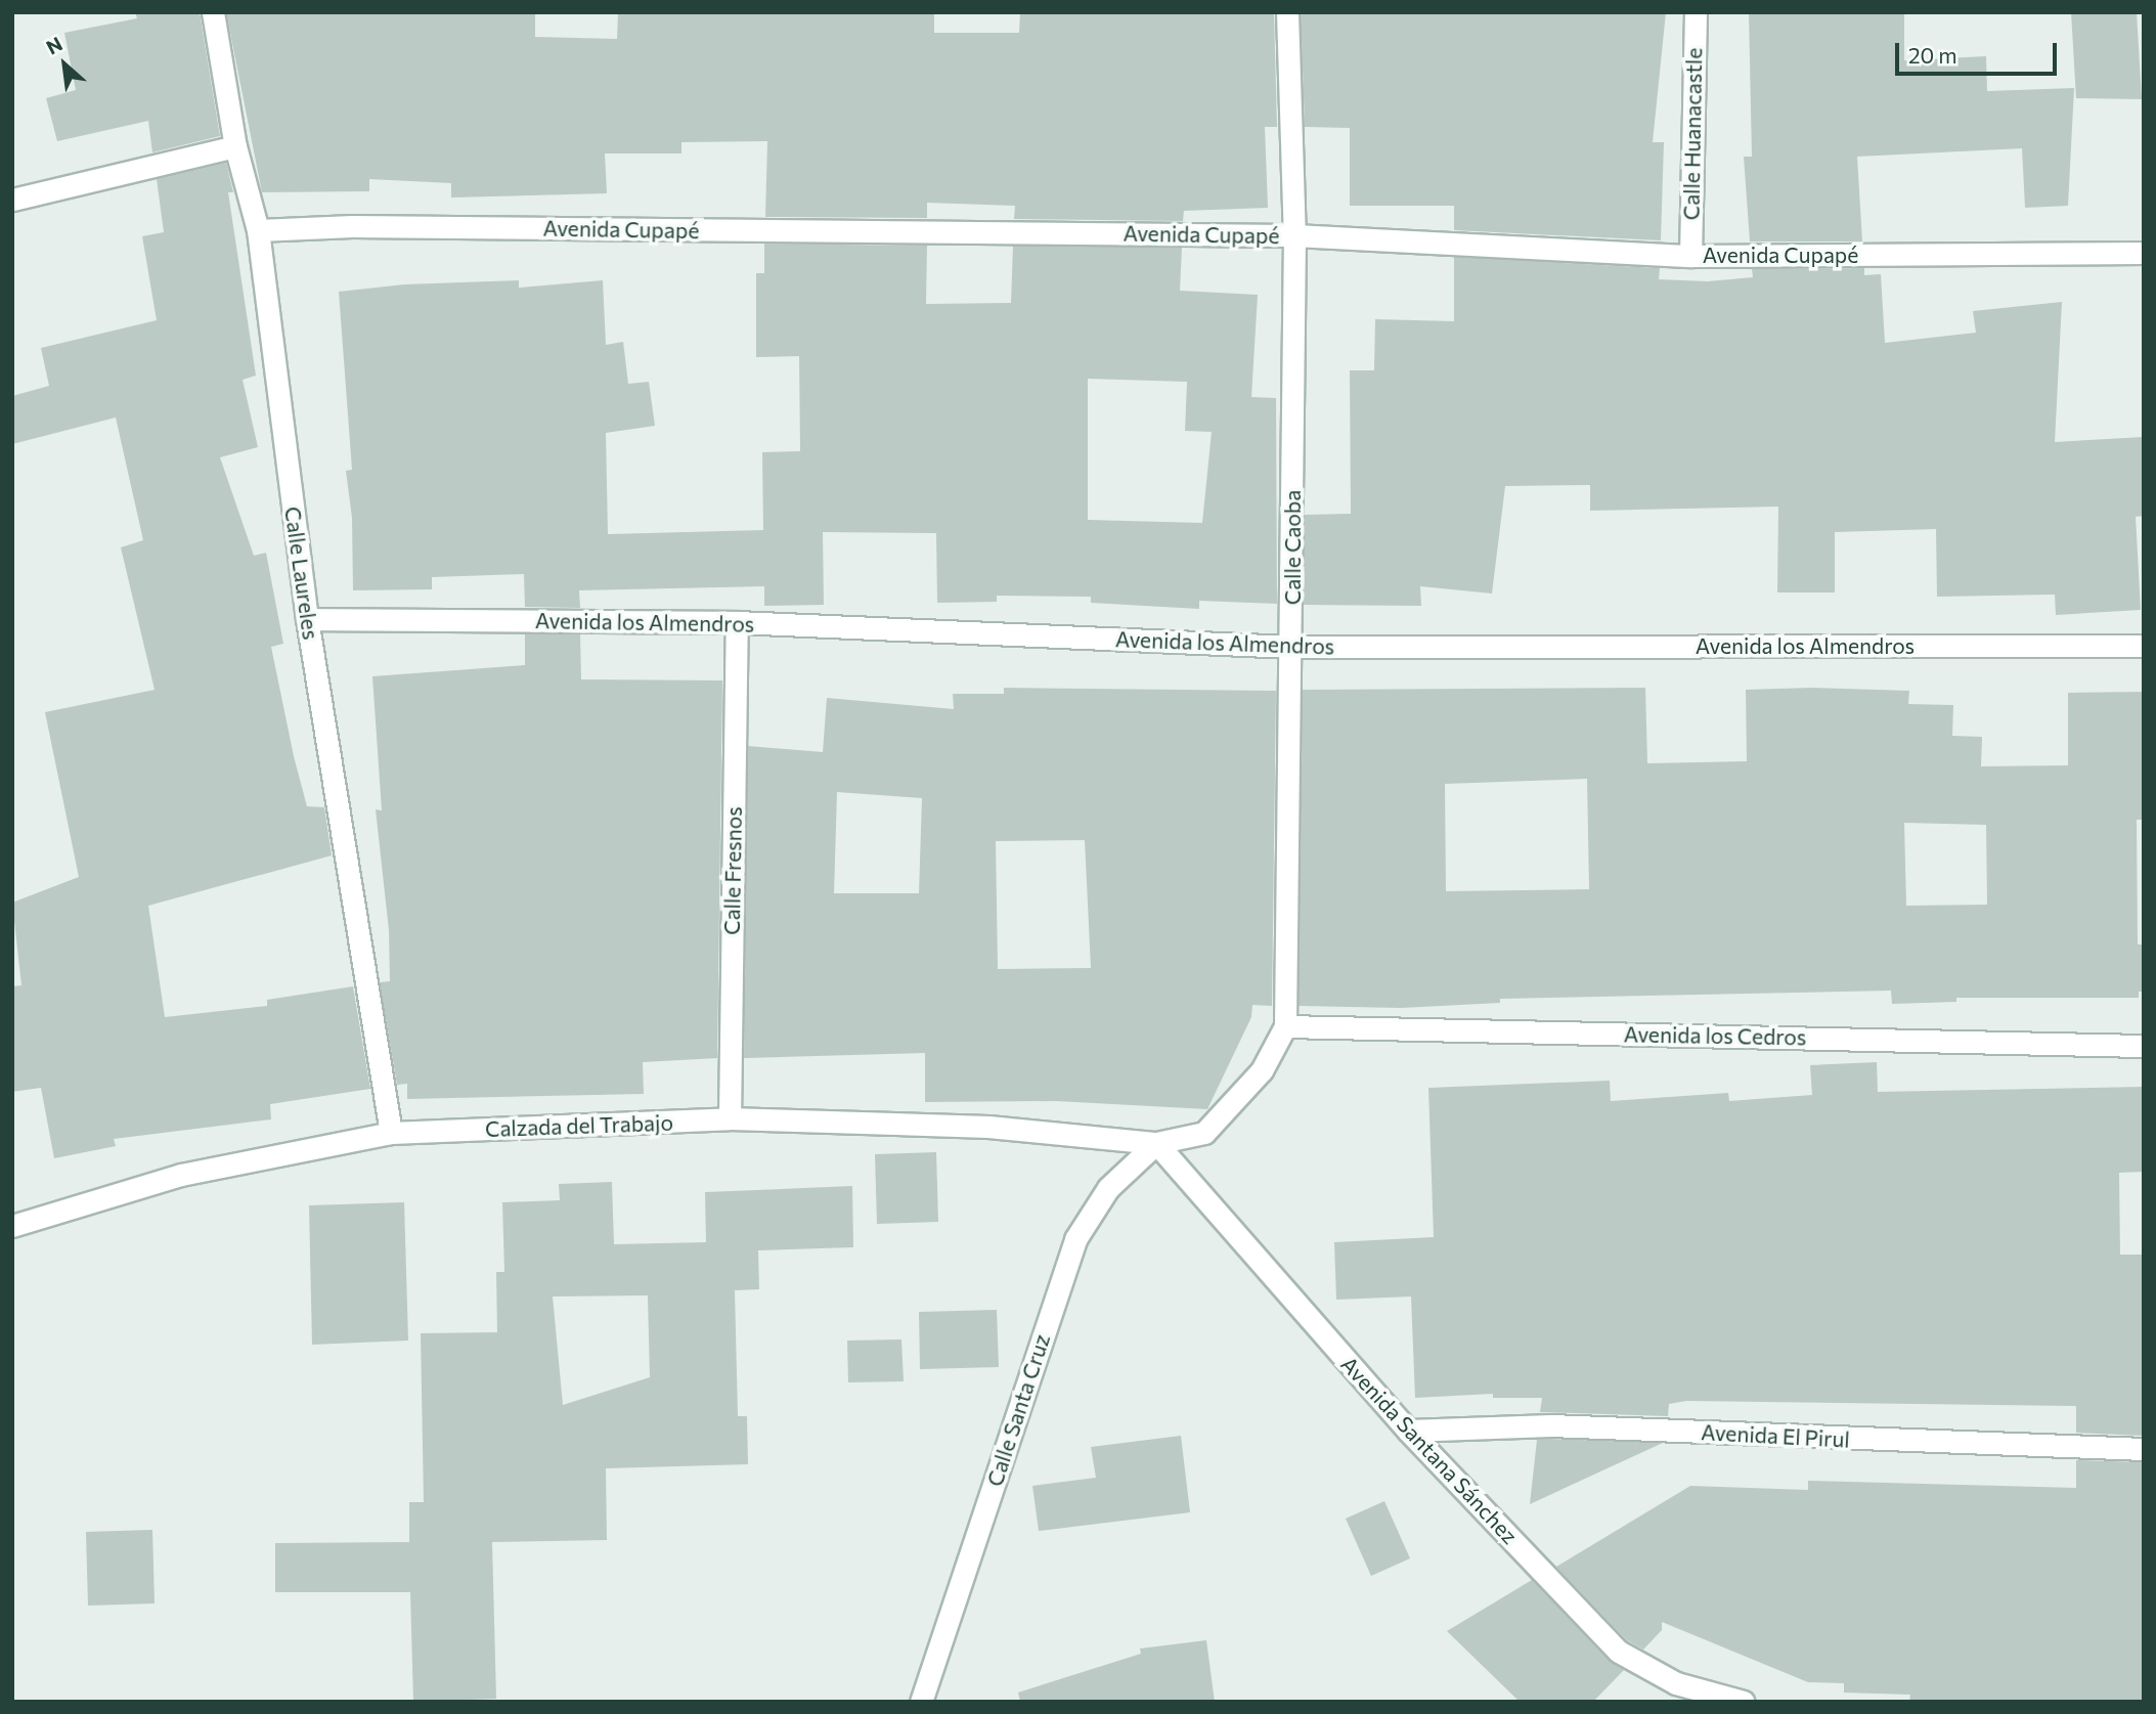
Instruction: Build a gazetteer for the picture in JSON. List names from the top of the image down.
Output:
{
  "streets": {
    "street": [
      "Calle Huanacastle",
      "Avenida Cupapé",
      "Calle Caoba",
      "Calle Laureles",
      "Avenida los Almendros",
      "Calle Fresnos",
      "Avenida los Cedros",
      "Calzada del Trabajo",
      "Calle Santa Cruz",
      "Avenida El Pirul",
      "Avenida Santana Sánchez"
    ]
  },
  "crossings": [
    ["Calle Huanacastle", "Avenida Cupapé"],
    ["Avenida Cupapé", "Calle Caoba"],
    ["Avenida Cupapé", "Calle Laureles"],
    ["Calle Caoba", "Avenida los Almendros"],
    ["Calle Caoba", "Avenida los Cedros"],
    ["Calle Caoba", "Calzada del Trabajo"],
    ["Calle Caoba", "Calle Santa Cruz"],
    ["Calle Caoba", "Avenida Santana Sánchez"],
    ["Calle Laureles", "Avenida los Almendros"],
    ["Calle Laureles", "Calzada del Trabajo"],
    ["Avenida los Almendros", "Calle Fresnos"],
    ["Calle Fresnos", "Calzada del Trabajo"],
    ["Calzada del Trabajo", "Calle Santa Cruz"],
    ["Calzada del Trabajo", "Avenida Santana Sánchez"],
    ["Calle Santa Cruz", "Avenida Santana Sánchez"],
    ["Avenida El Pirul", "Avenida Santana Sánchez"]
  ],
  "scale_bar": "20 m",
  "north": "top left"
}
